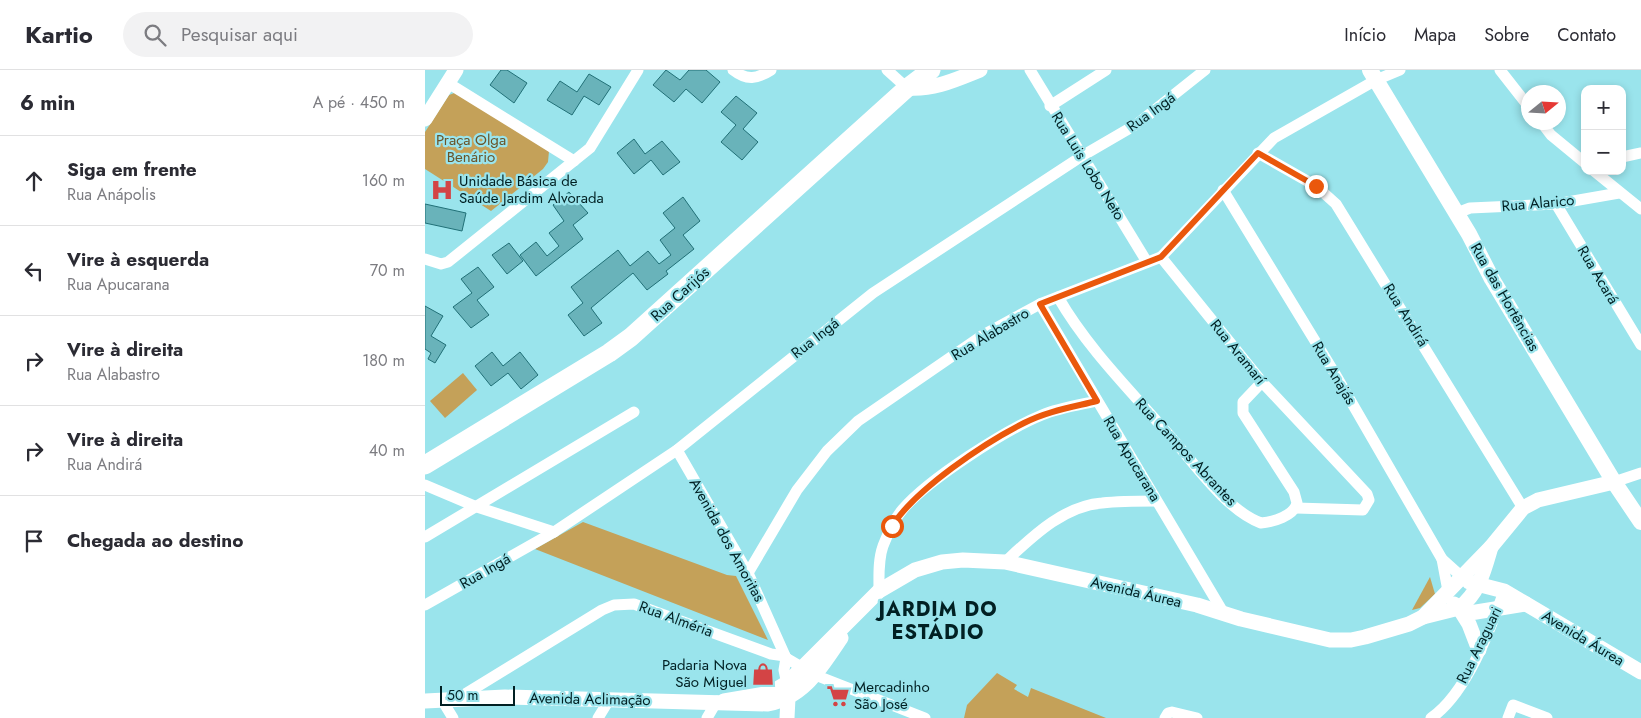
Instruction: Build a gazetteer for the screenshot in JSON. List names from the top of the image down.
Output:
{
  "streets": {
    "main road": ["Rua Carijós", "Rua das Hortências"],
    "street": [
      "Rua Ingá",
      "Rua Luis Lobo Neto",
      "Rua Alarico",
      "Rua Acará",
      "Rua Andirá",
      "Rua Alabastro",
      "Rua Aramarí",
      "Rua Anajás",
      "Rua Campos Abrantes",
      "Rua Apucarana",
      "Avenida dos Amoritas",
      "Avenida Áurea",
      "Rua Alméria",
      "Rua Araguari",
      "Avenida Aclimação"
    ]
  },
  "crossings": [
    ["Rua Ingá", "Rua Luis Lobo Neto"],
    ["Rua Ingá", "Avenida dos Amoritas"],
    ["Rua Luis Lobo Neto", "Rua Alabastro"],
    ["Rua Alarico", "Rua Acará"],
    ["Rua Alarico", "Rua das Hortências"],
    ["Rua das Hortências", "Rua Alabastro"],
    ["Rua Andirá", "Rua Alabastro"],
    ["Rua Alabastro", "Rua Aramarí"],
    ["Rua Alabastro", "Rua Anajás"],
    ["Rua Alabastro", "Rua Campos Abrantes"],
    ["Rua Alabastro", "Rua Apucarana"],
    ["Rua Alabastro", "Avenida dos Amoritas"],
    ["Rua Aramarí", "Rua Campos Abrantes"],
    ["Rua Anajás", "Avenida Áurea"],
    ["Rua Apucarana", "Avenida Áurea"],
    ["Avenida dos Amoritas", "Avenida Áurea"],
    ["Avenida dos Amoritas", "Rua Alméria"],
    ["Avenida dos Amoritas", "Avenida Aclimação"],
    ["Avenida Áurea", "Rua Araguari"],
    ["Avenida Áurea", "Avenida Aclimação"],
    ["Rua Alméria", "Avenida Aclimação"]
  ],
  "districts": ["JARDIM DO ESTÁDIO"],
  "parks": ["Praça Olga Benário"],
  "places": {
    "hospital": ["Unidade Básica de Saúde Jardim Alvorada"],
    "shop": ["Padaria Nova São Miguel"],
    "supermarket": ["Mercadinho São José"]
  },
  "scale_bar": "50 m",
  "north": "right",
  "page": {
    "header": "Kartio",
    "search": "Pesquisar aqui",
    "nav": [
      "Início",
      "Mapa",
      "Sobre",
      "Contato"
    ],
    "heading": ["6 min", "A pé · 450 m"],
    "map_buttons": ["+", "−"],
    "list": [
      ["Siga em frente", "Rua Anápolis", "160 m"],
      ["Vire à esquerda", "Rua Apucarana", "70 m"],
      ["Vire à direita", "Rua Alabastro", "180 m"],
      ["Vire à direita", "Rua Andirá", "40 m"],
      "Chegada ao destino"
    ],
    "scale": "50 m"
  }
}
